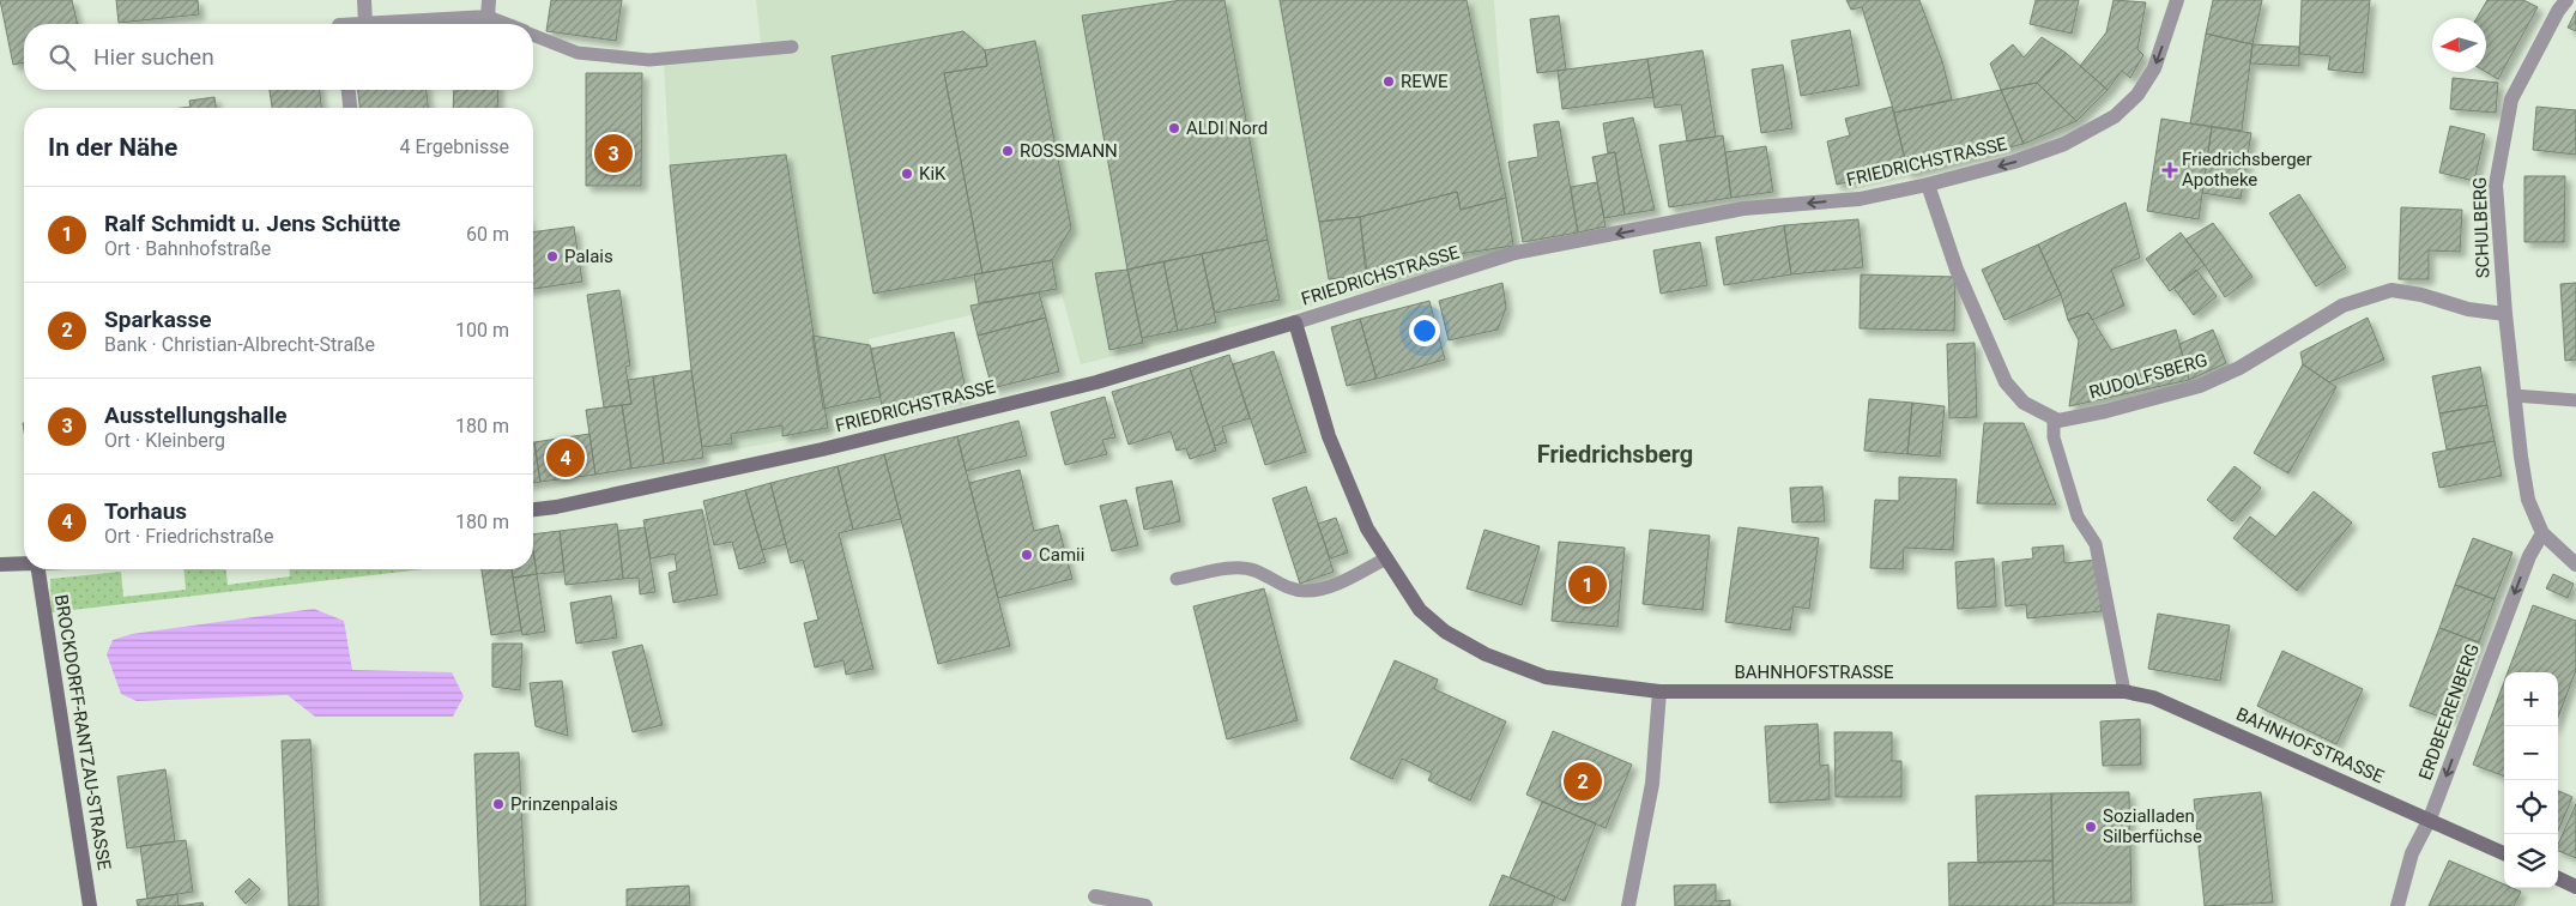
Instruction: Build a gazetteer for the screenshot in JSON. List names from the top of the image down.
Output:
{
  "streets": {
    "street": [
      "FRIEDRICHSTRASSE",
      "SCHULBERG",
      "RUDOLFSBERG",
      "BAHNHOFSTRASSE",
      "ERDBEERENBERG",
      "BROCKDORFF-RANTZAU-STRASSE"
    ]
  },
  "crossings": [
    ["FRIEDRICHSTRASSE", "BAHNHOFSTRASSE"],
    ["SCHULBERG", "RUDOLFSBERG"],
    ["SCHULBERG", "ERDBEERENBERG"],
    ["BAHNHOFSTRASSE", "ERDBEERENBERG"]
  ],
  "one_way": ["FRIEDRICHSTRASSE", "ERDBEERENBERG"],
  "districts": ["Friedrichsberg"],
  "places": {
    "other": [
      "REWE",
      "ALDI Nord",
      "ROSSMANN",
      "KiK",
      "Palais",
      "Camii",
      "Prinzenpalais",
      "Sozialladen Silberfüchse"
    ],
    "health": ["Friedrichsberger Apotheke"]
  },
  "north": "left",
  "page": {
    "search": "Hier suchen",
    "heading": ["In der Nähe", "4 Ergebnisse"],
    "pins": [
      "3",
      "4",
      "1",
      "2"
    ],
    "list": [
      {
        "mark": "1",
        "name": "Ralf Schmidt u. Jens Schütte",
        "note": "Ort · Bahnhofstraße",
        "value": "60 m"
      },
      {
        "mark": "2",
        "name": "Sparkasse",
        "note": "Bank · Christian-Albrecht-Straße",
        "value": "100 m"
      },
      {
        "mark": "3",
        "name": "Ausstellungshalle",
        "note": "Ort · Kleinberg",
        "value": "180 m"
      },
      {
        "mark": "4",
        "name": "Torhaus",
        "note": "Ort · Friedrichstraße",
        "value": "180 m"
      }
    ],
    "map_buttons": ["+", "−"]
  }
}
